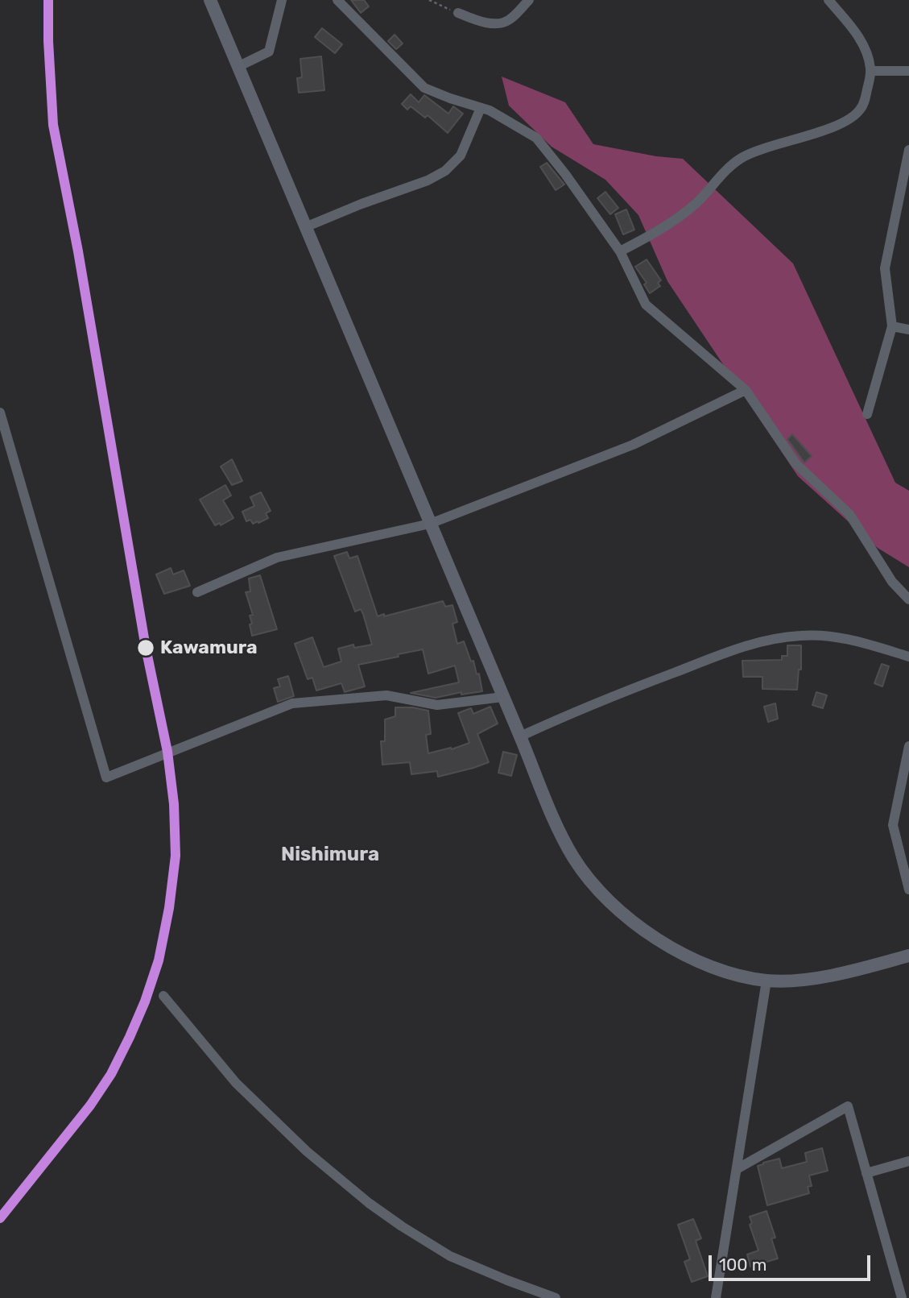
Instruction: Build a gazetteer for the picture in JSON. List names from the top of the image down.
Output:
{
  "districts": ["Nishimura"],
  "places": ["Kawamura"],
  "scale_bar": "100 m"
}
